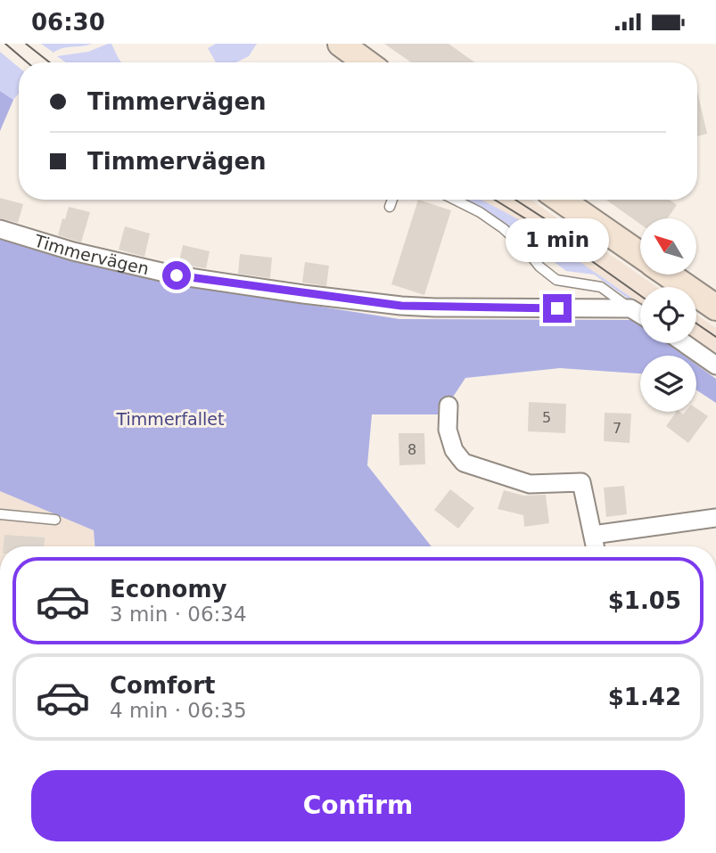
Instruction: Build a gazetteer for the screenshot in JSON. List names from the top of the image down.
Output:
{
  "streets": {
    "street": ["Timmervägen"]
  },
  "parks": ["Timmerfallet"],
  "house_numbers": ["5", "7", "8"],
  "north": "top left",
  "page": {
    "status": "06:30",
    "banner": ["Timmervägen", "Timmervägen"],
    "bubble": "1 min",
    "list": [
      {
        "name": "Economy",
        "note": "3 min · 06:34",
        "value": "$1.05"
      },
      {
        "name": "Comfort",
        "note": "4 min · 06:35",
        "value": "$1.42"
      }
    ],
    "buttons": "Confirm"
  }
}
